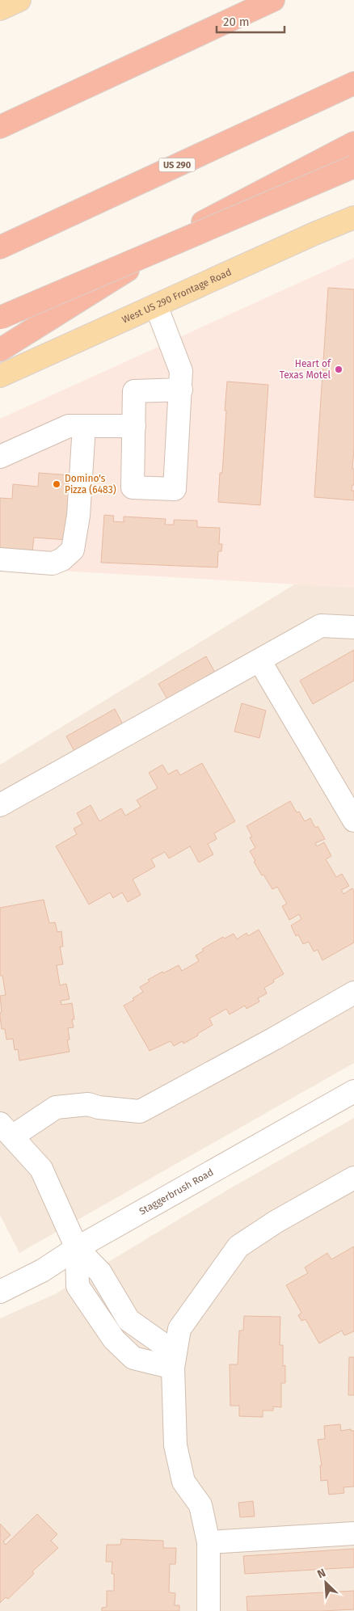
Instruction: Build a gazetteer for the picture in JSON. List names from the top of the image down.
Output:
{
  "streets": {
    "highway": ["US 290"],
    "main road": ["West US 290 Frontage Road"],
    "street": ["Staggerbrush Road"]
  },
  "places": ["Heart of Texas Motel", "Domino's Pizza (6483)"],
  "scale_bar": "20 m",
  "north": "top left"
}
